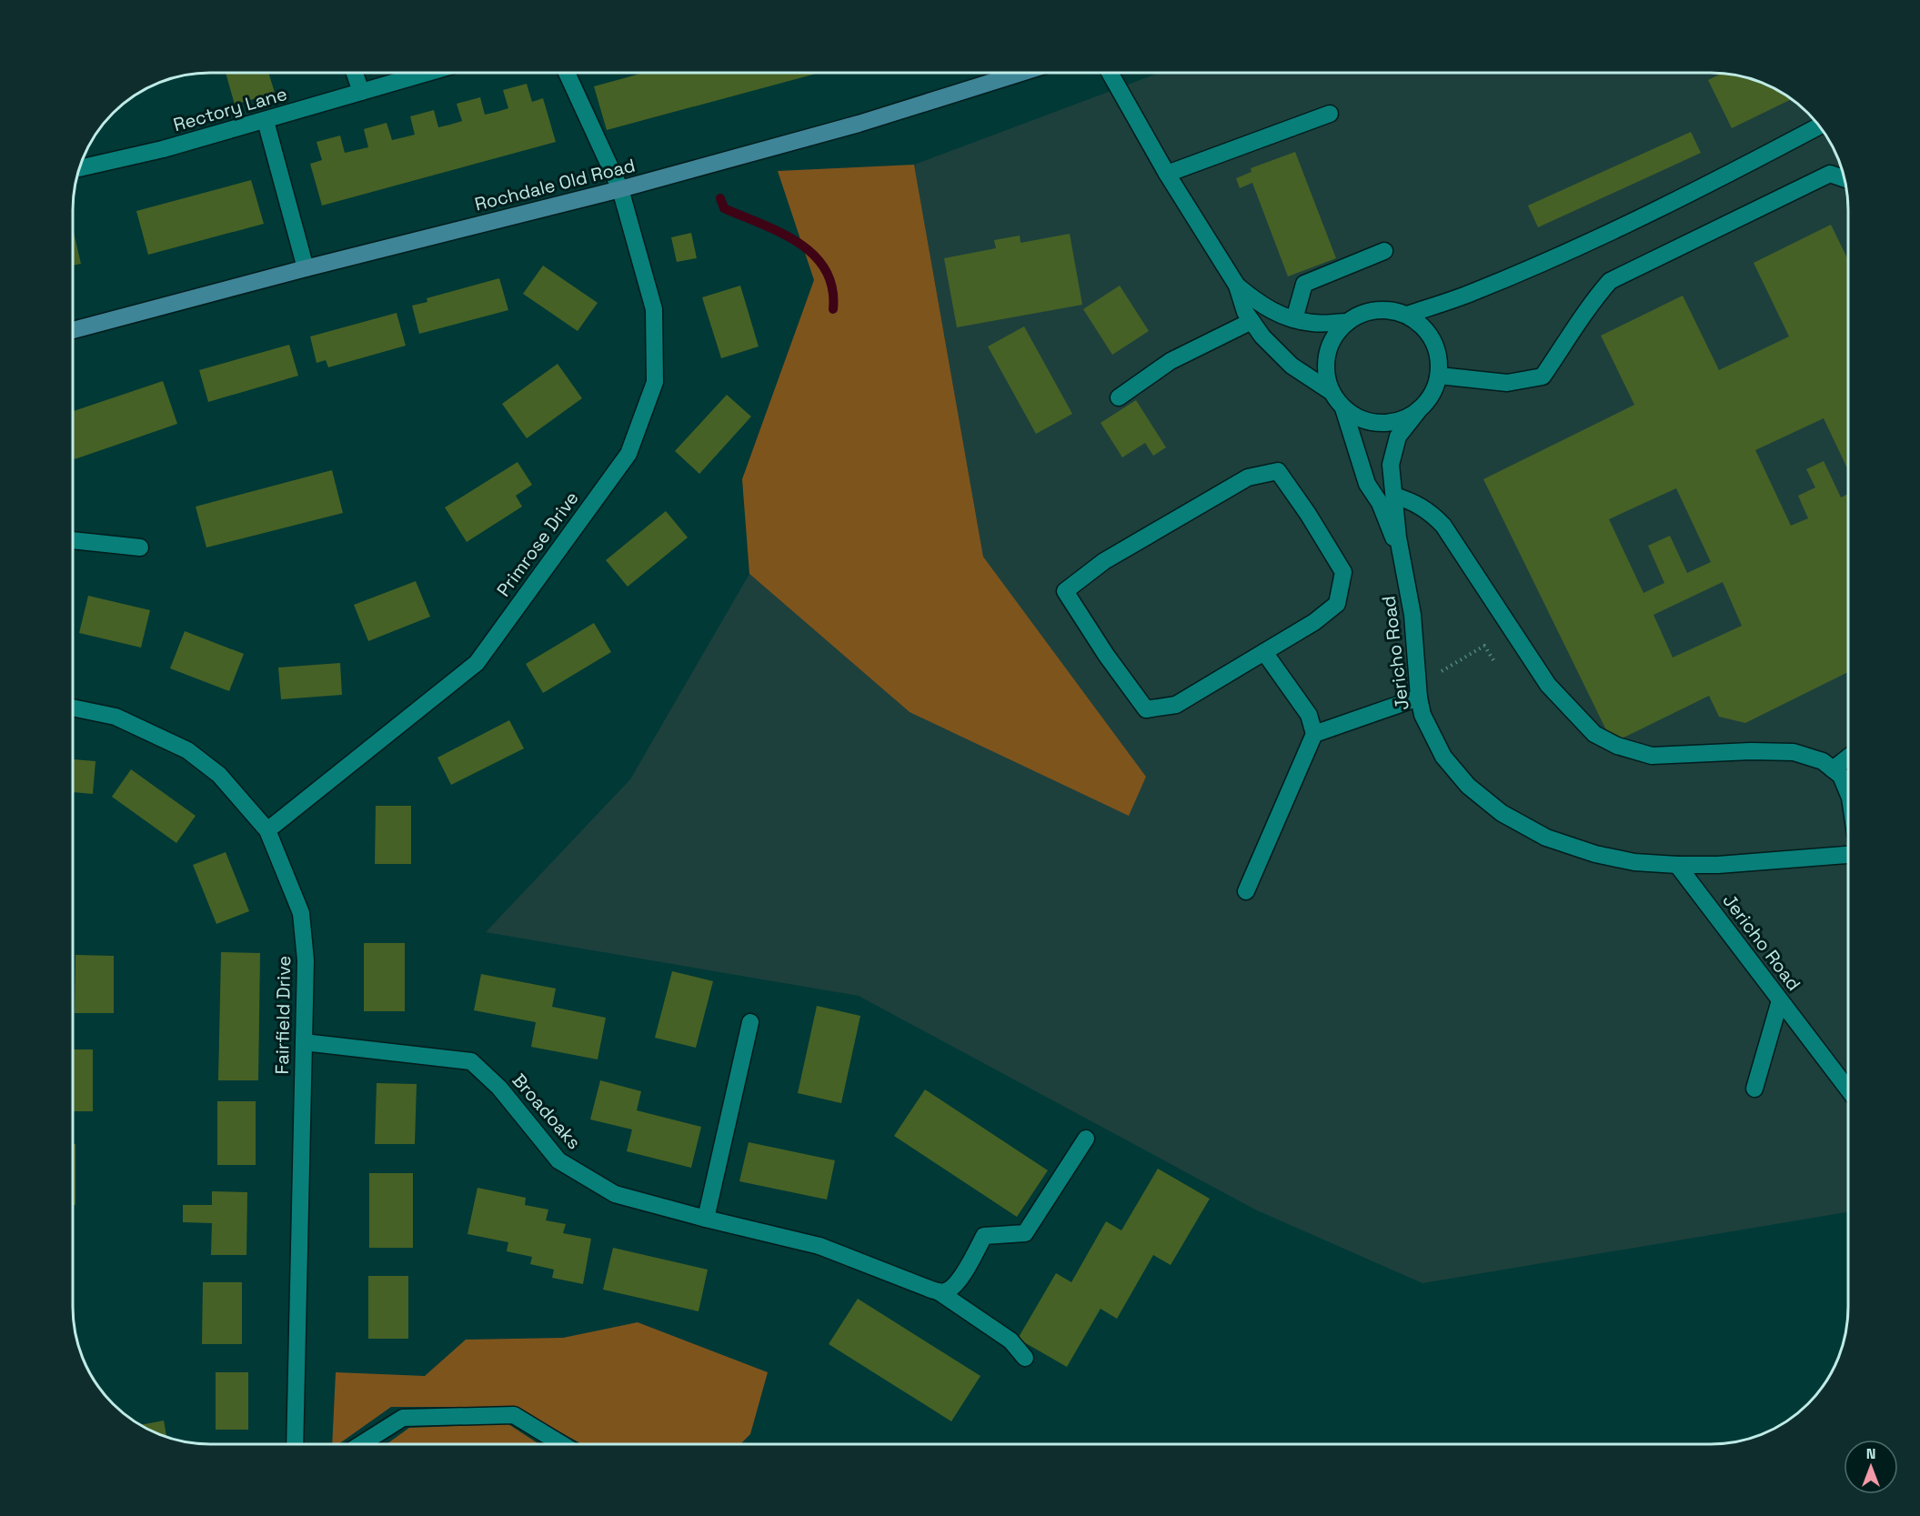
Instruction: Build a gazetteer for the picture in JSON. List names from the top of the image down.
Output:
{
  "streets": {
    "main road": ["Rochdale Old Road"],
    "street": [
      "Rectory Lane",
      "Primrose Drive",
      "Jericho Road",
      "Fairfield Drive",
      "Broadoaks"
    ]
  },
  "crossings": [
    ["Rochdale Old Road", "Primrose Drive"],
    ["Primrose Drive", "Fairfield Drive"],
    ["Fairfield Drive", "Broadoaks"]
  ],
  "north": "top"
}
